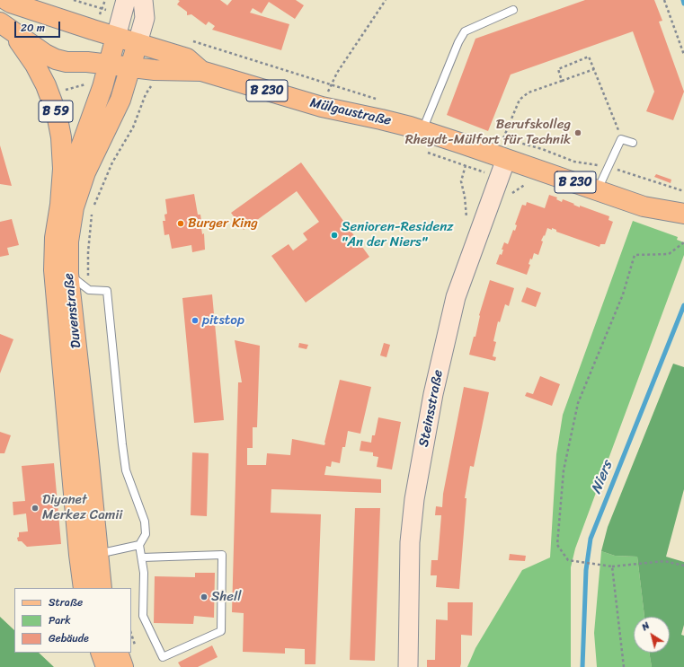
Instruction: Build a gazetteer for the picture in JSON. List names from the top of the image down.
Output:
{
  "streets": {
    "main road": [
      "B 230",
      "B 59",
      "Mülgaustraße",
      "Duvenstraße"
    ],
    "street": ["Steinsstraße"]
  },
  "crossings": [
    ["B 230", "B 59"],
    ["B 230", "Mülgaustraße"],
    ["B 59", "Mülgaustraße"],
    ["B 59", "Duvenstraße"],
    ["Mülgaustraße", "Duvenstraße"],
    ["Mülgaustraße", "Steinsstraße"]
  ],
  "water": ["Niers"],
  "places": [
    "Berufskolleg Rheydt-Mülfort für Technik",
    "Burger King",
    "Senioren-Residenz \"An der Niers\"",
    "pitstop",
    "Diyanet Merkez Camii",
    "Shell"
  ],
  "legend": ["Straße", "Park", "Gebäude"],
  "scale_bar": "20 m",
  "north": "top left"
}
